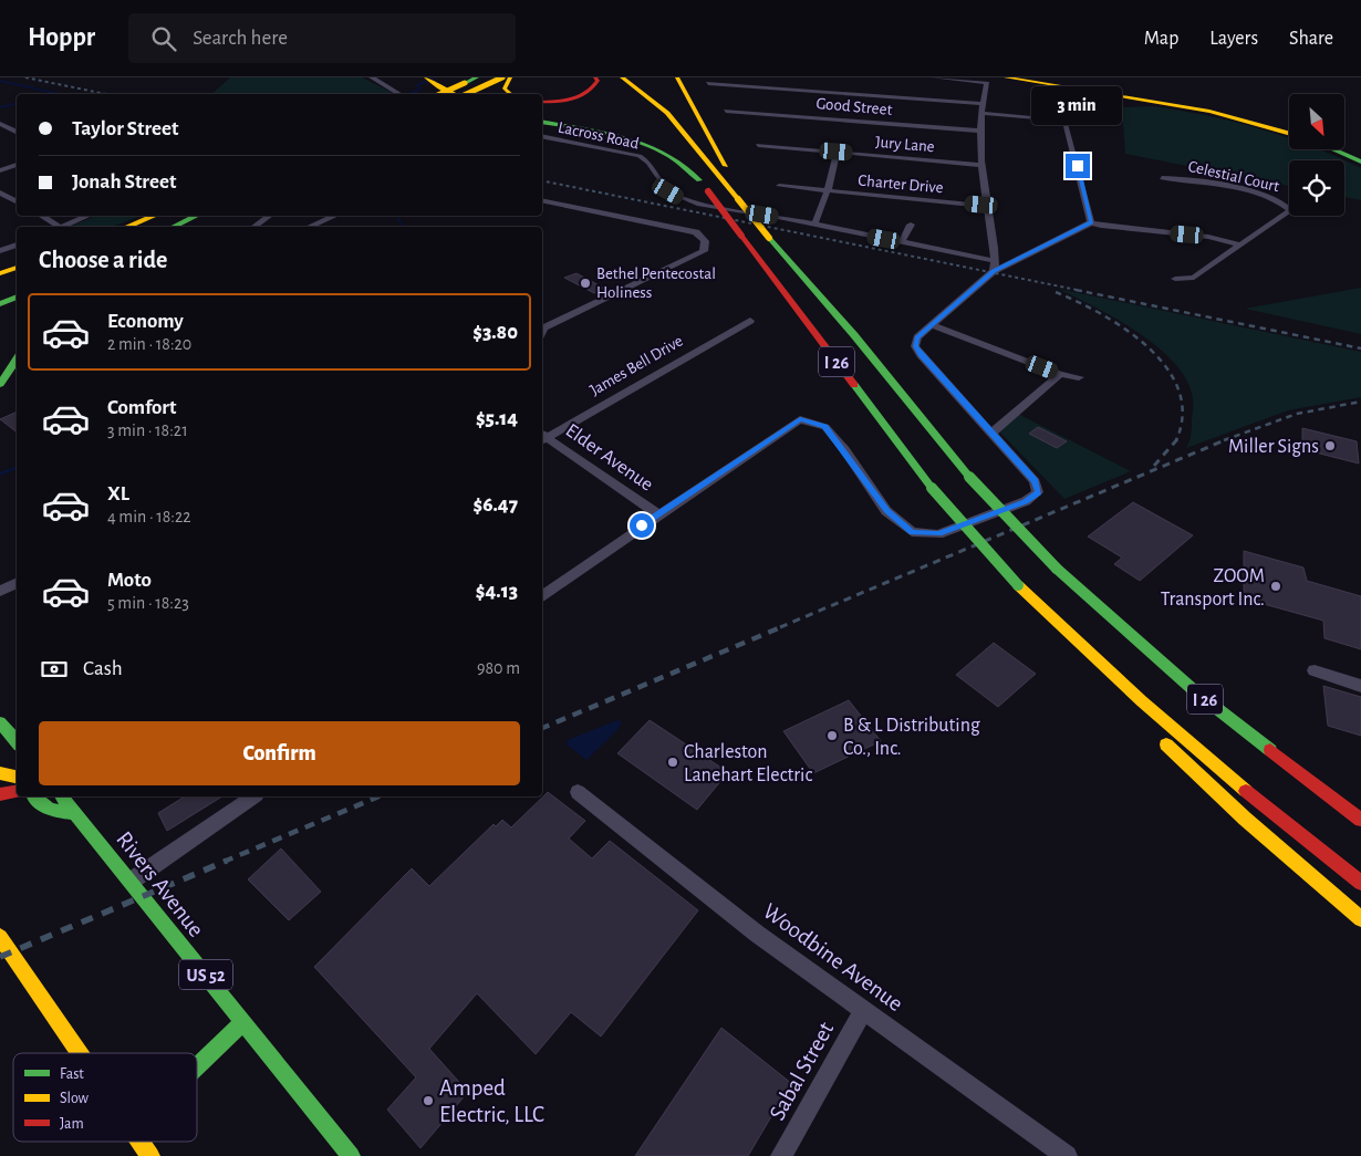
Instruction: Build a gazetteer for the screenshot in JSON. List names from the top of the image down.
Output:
{
  "streets": {
    "main road": ["I 26", "Rivers Avenue", "US 52"],
    "street": [
      "Good Street",
      "Lacross Road",
      "Jury Lane",
      "Celestial Court",
      "Charter Drive",
      "James Bell Drive",
      "Elder Avenue",
      "Woodbine Avenue",
      "Sabal Street"
    ]
  },
  "crossings": [
    ["James Bell Drive", "Elder Avenue"],
    ["Woodbine Avenue", "Sabal Street"]
  ],
  "places": [
    "Bethel Pentecostal Holiness",
    "Miller Signs",
    "ZOOM Transport Inc.",
    "B & L Distributing Co., Inc.",
    "Charleston Lanehart Electric",
    "Amped Electric, LLC"
  ],
  "legend": ["Fast", "Slow", "Jam"],
  "north": "bottom right",
  "page": {
    "header": "Hoppr",
    "search": "Search here",
    "nav": ["Map", "Layers", "Share"],
    "bubble": "3 min",
    "banner": ["Taylor Street", "Jonah Street"],
    "heading": "Choose a ride",
    "list": [
      {
        "name": "Economy",
        "note": "2 min · 18:20",
        "value": "$3.80"
      },
      {
        "name": "Comfort",
        "note": "3 min · 18:21",
        "value": "$5.14"
      },
      {
        "name": "XL",
        "note": "4 min · 18:22",
        "value": "$6.47"
      },
      {
        "name": "Moto",
        "note": "5 min · 18:23",
        "value": "$4.13"
      }
    ],
    "pay": ["Cash", "980 m"],
    "buttons": "Confirm"
  }
}
